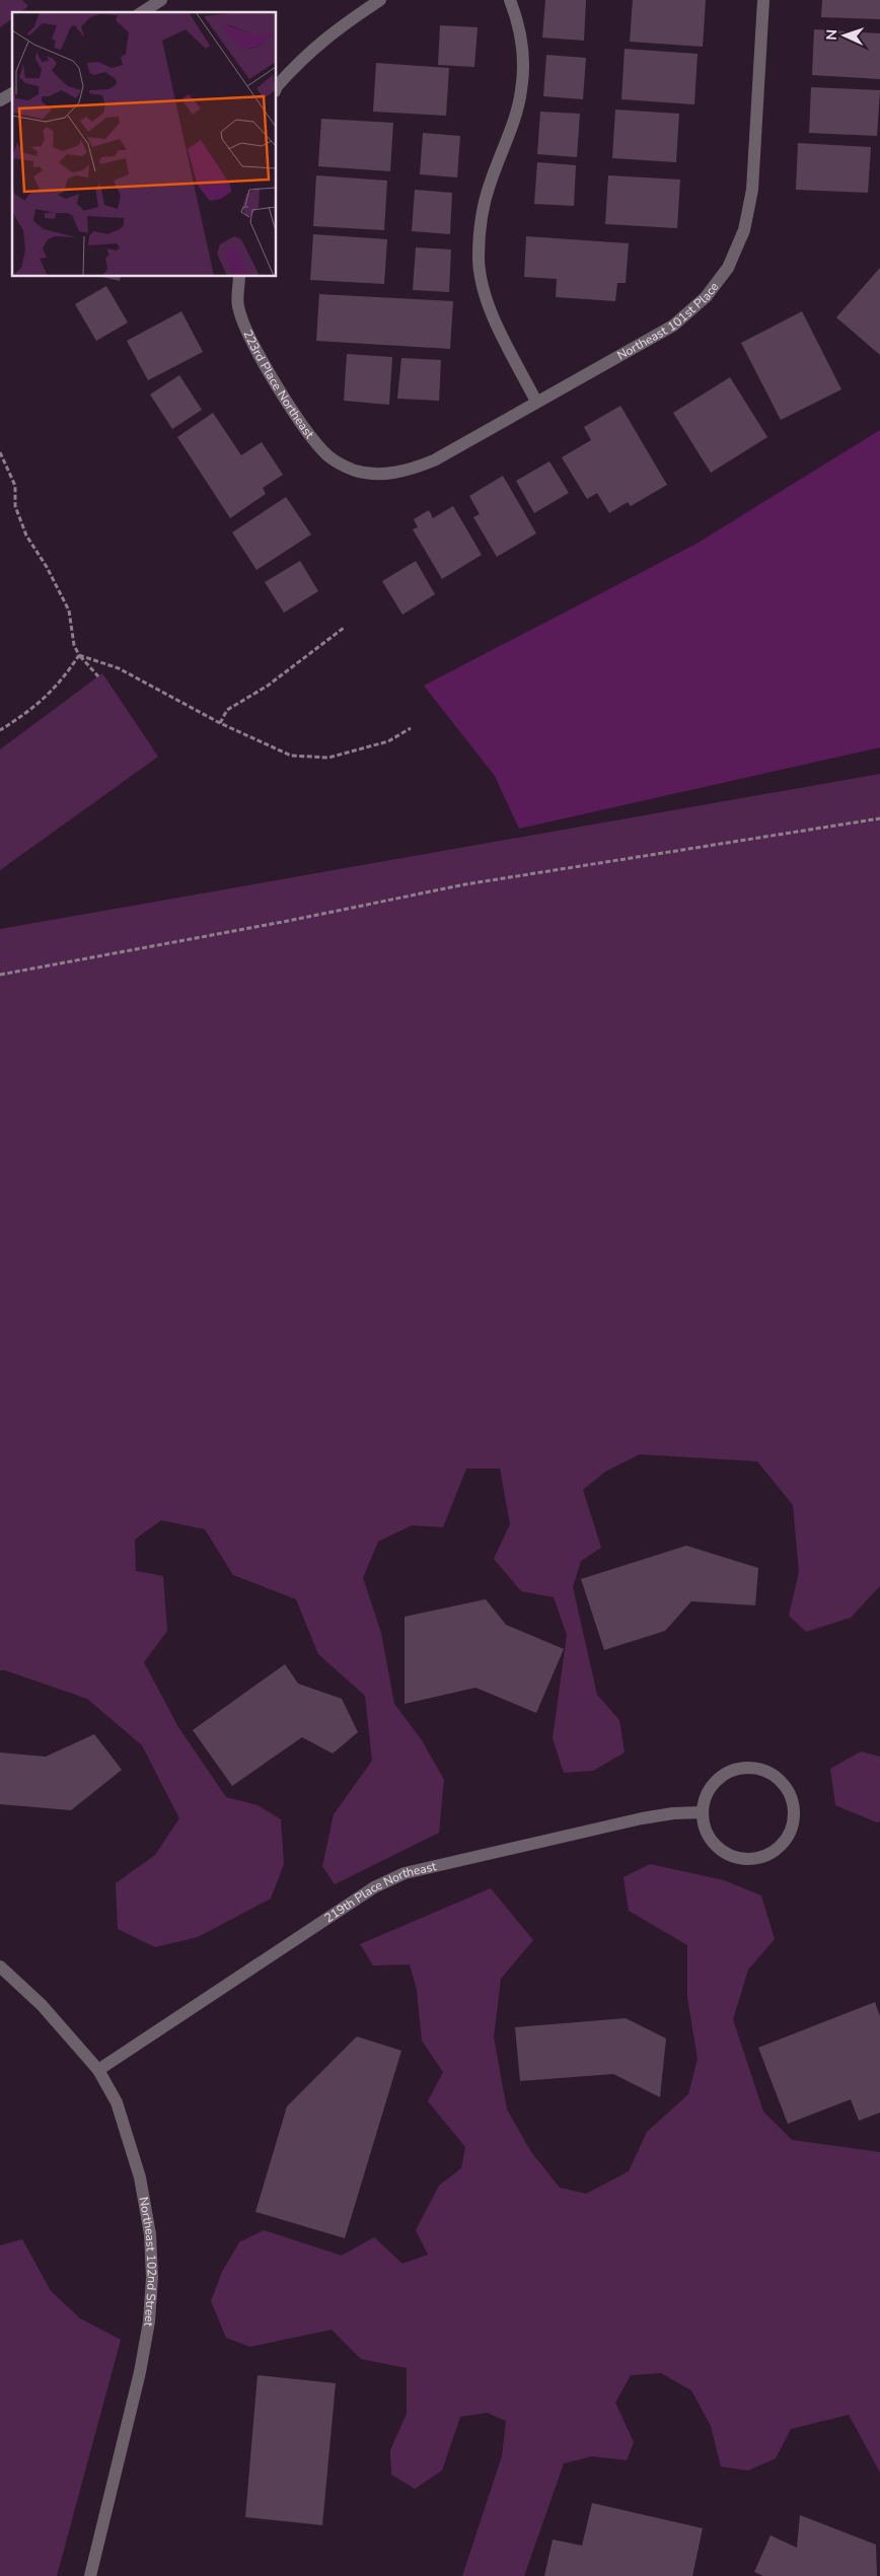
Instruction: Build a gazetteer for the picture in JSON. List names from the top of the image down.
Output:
{
  "streets": {
    "street": [
      "Northeast 101st Place",
      "223rd Place Northeast",
      "219th Place Northeast",
      "Northeast 102nd Street"
    ]
  },
  "crossings": [
    ["Northeast 101st Place", "223rd Place Northeast"],
    ["219th Place Northeast", "Northeast 102nd Street"]
  ],
  "north": "left"
}
